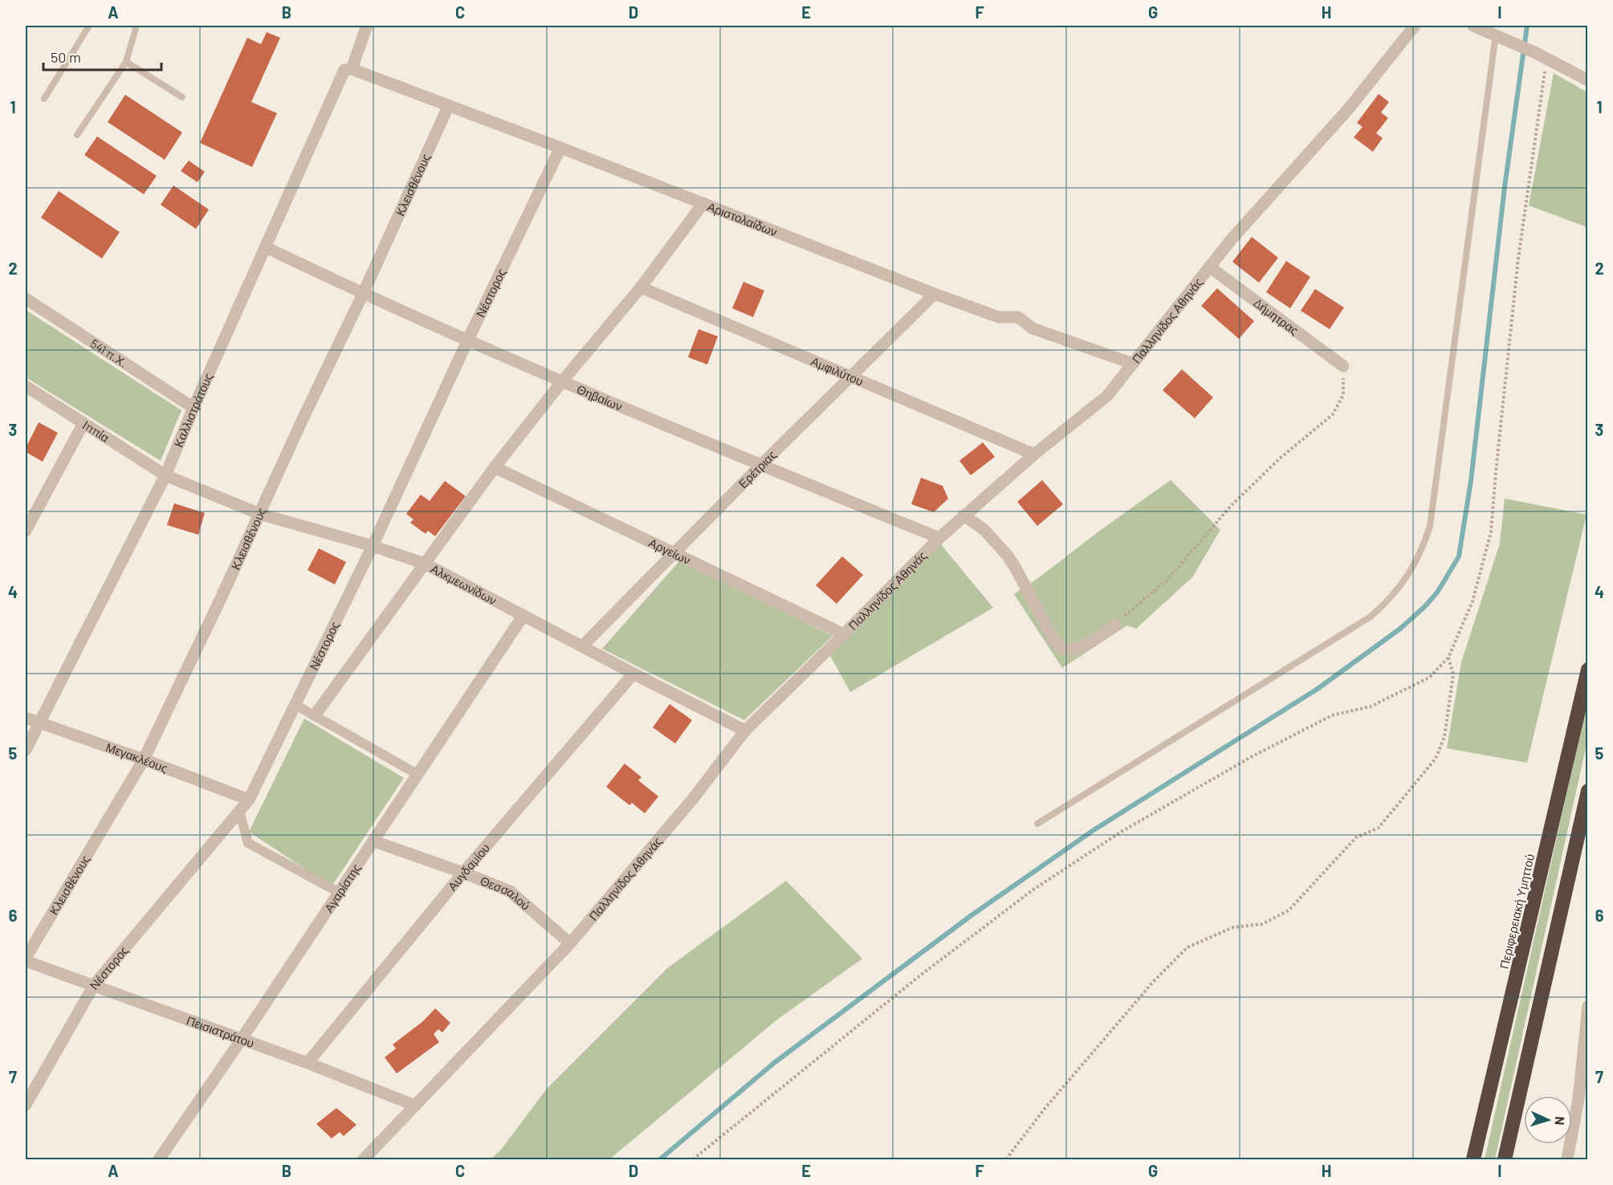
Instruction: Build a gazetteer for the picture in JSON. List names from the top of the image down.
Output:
{
  "streets": {
    "highway": ["Περιφερειακή Υμηττού"],
    "street": [
      "Κλεισθένους",
      "Αριστολαίδων",
      "Νέστορος",
      "Δήμητρας",
      "Παλληνίδος Αθηνάς",
      "541 π.Χ.",
      "Αμφιλύτου",
      "Θηβαίων",
      "Καλλιστράτους",
      "Ιππία",
      "Ερέτριας",
      "Αργείων",
      "Αλκμεωνίδων",
      "Μεγακλέους",
      "Αυγδαμίου",
      "Αγαρίστης",
      "Θεσσαλού",
      "Πεισιστράτου"
    ]
  },
  "crossings": [
    ["Κλεισθένους", "Αριστολαίδων"],
    ["Κλεισθένους", "Θηβαίων"],
    ["Κλεισθένους", "Αλκμεωνίδων"],
    ["Κλεισθένους", "Μεγακλέους"],
    ["Κλεισθένους", "Πεισιστράτου"],
    ["Αριστολαίδων", "Νέστορος"],
    ["Αριστολαίδων", "Παλληνίδος Αθηνάς"],
    ["Αριστολαίδων", "Καλλιστράτους"],
    ["Αριστολαίδων", "Ερέτριας"],
    ["Νέστορος", "Θηβαίων"],
    ["Νέστορος", "Αλκμεωνίδων"],
    ["Νέστορος", "Μεγακλέους"],
    ["Νέστορος", "Πεισιστράτου"],
    ["Δήμητρας", "Παλληνίδος Αθηνάς"],
    ["Παλληνίδος Αθηνάς", "Αμφιλύτου"],
    ["Παλληνίδος Αθηνάς", "Θηβαίων"],
    ["Παλληνίδος Αθηνάς", "Αργείων"],
    ["Παλληνίδος Αθηνάς", "Αλκμεωνίδων"],
    ["Παλληνίδος Αθηνάς", "Θεσσαλού"],
    ["Παλληνίδος Αθηνάς", "Πεισιστράτου"],
    ["541 π.Χ.", "Καλλιστράτους"],
    ["Αμφιλύτου", "Ερέτριας"],
    ["Θηβαίων", "Καλλιστράτους"],
    ["Θηβαίων", "Ερέτριας"],
    ["Καλλιστράτους", "Ιππία"],
    ["Καλλιστράτους", "Αλκμεωνίδων"],
    ["Καλλιστράτους", "Μεγακλέους"],
    ["Ιππία", "Αλκμεωνίδων"],
    ["Ερέτριας", "Αργείων"],
    ["Ερέτριας", "Αλκμεωνίδων"],
    ["Αλκμεωνίδων", "Αυγδαμίου"],
    ["Αλκμεωνίδων", "Αγαρίστης"],
    ["Αυγδαμίου", "Θεσσαλού"],
    ["Αυγδαμίου", "Πεισιστράτου"],
    ["Αγαρίστης", "Θεσσαλού"],
    ["Αγαρίστης", "Πεισιστράτου"]
  ],
  "scale_bar": "50 m",
  "north": "right",
  "grid": {
    "columns": [
      "A",
      "B",
      "C",
      "D",
      "E",
      "F",
      "G",
      "H",
      "I"
    ],
    "rows": [
      "1",
      "2",
      "3",
      "4",
      "5",
      "6",
      "7"
    ]
  }
}
